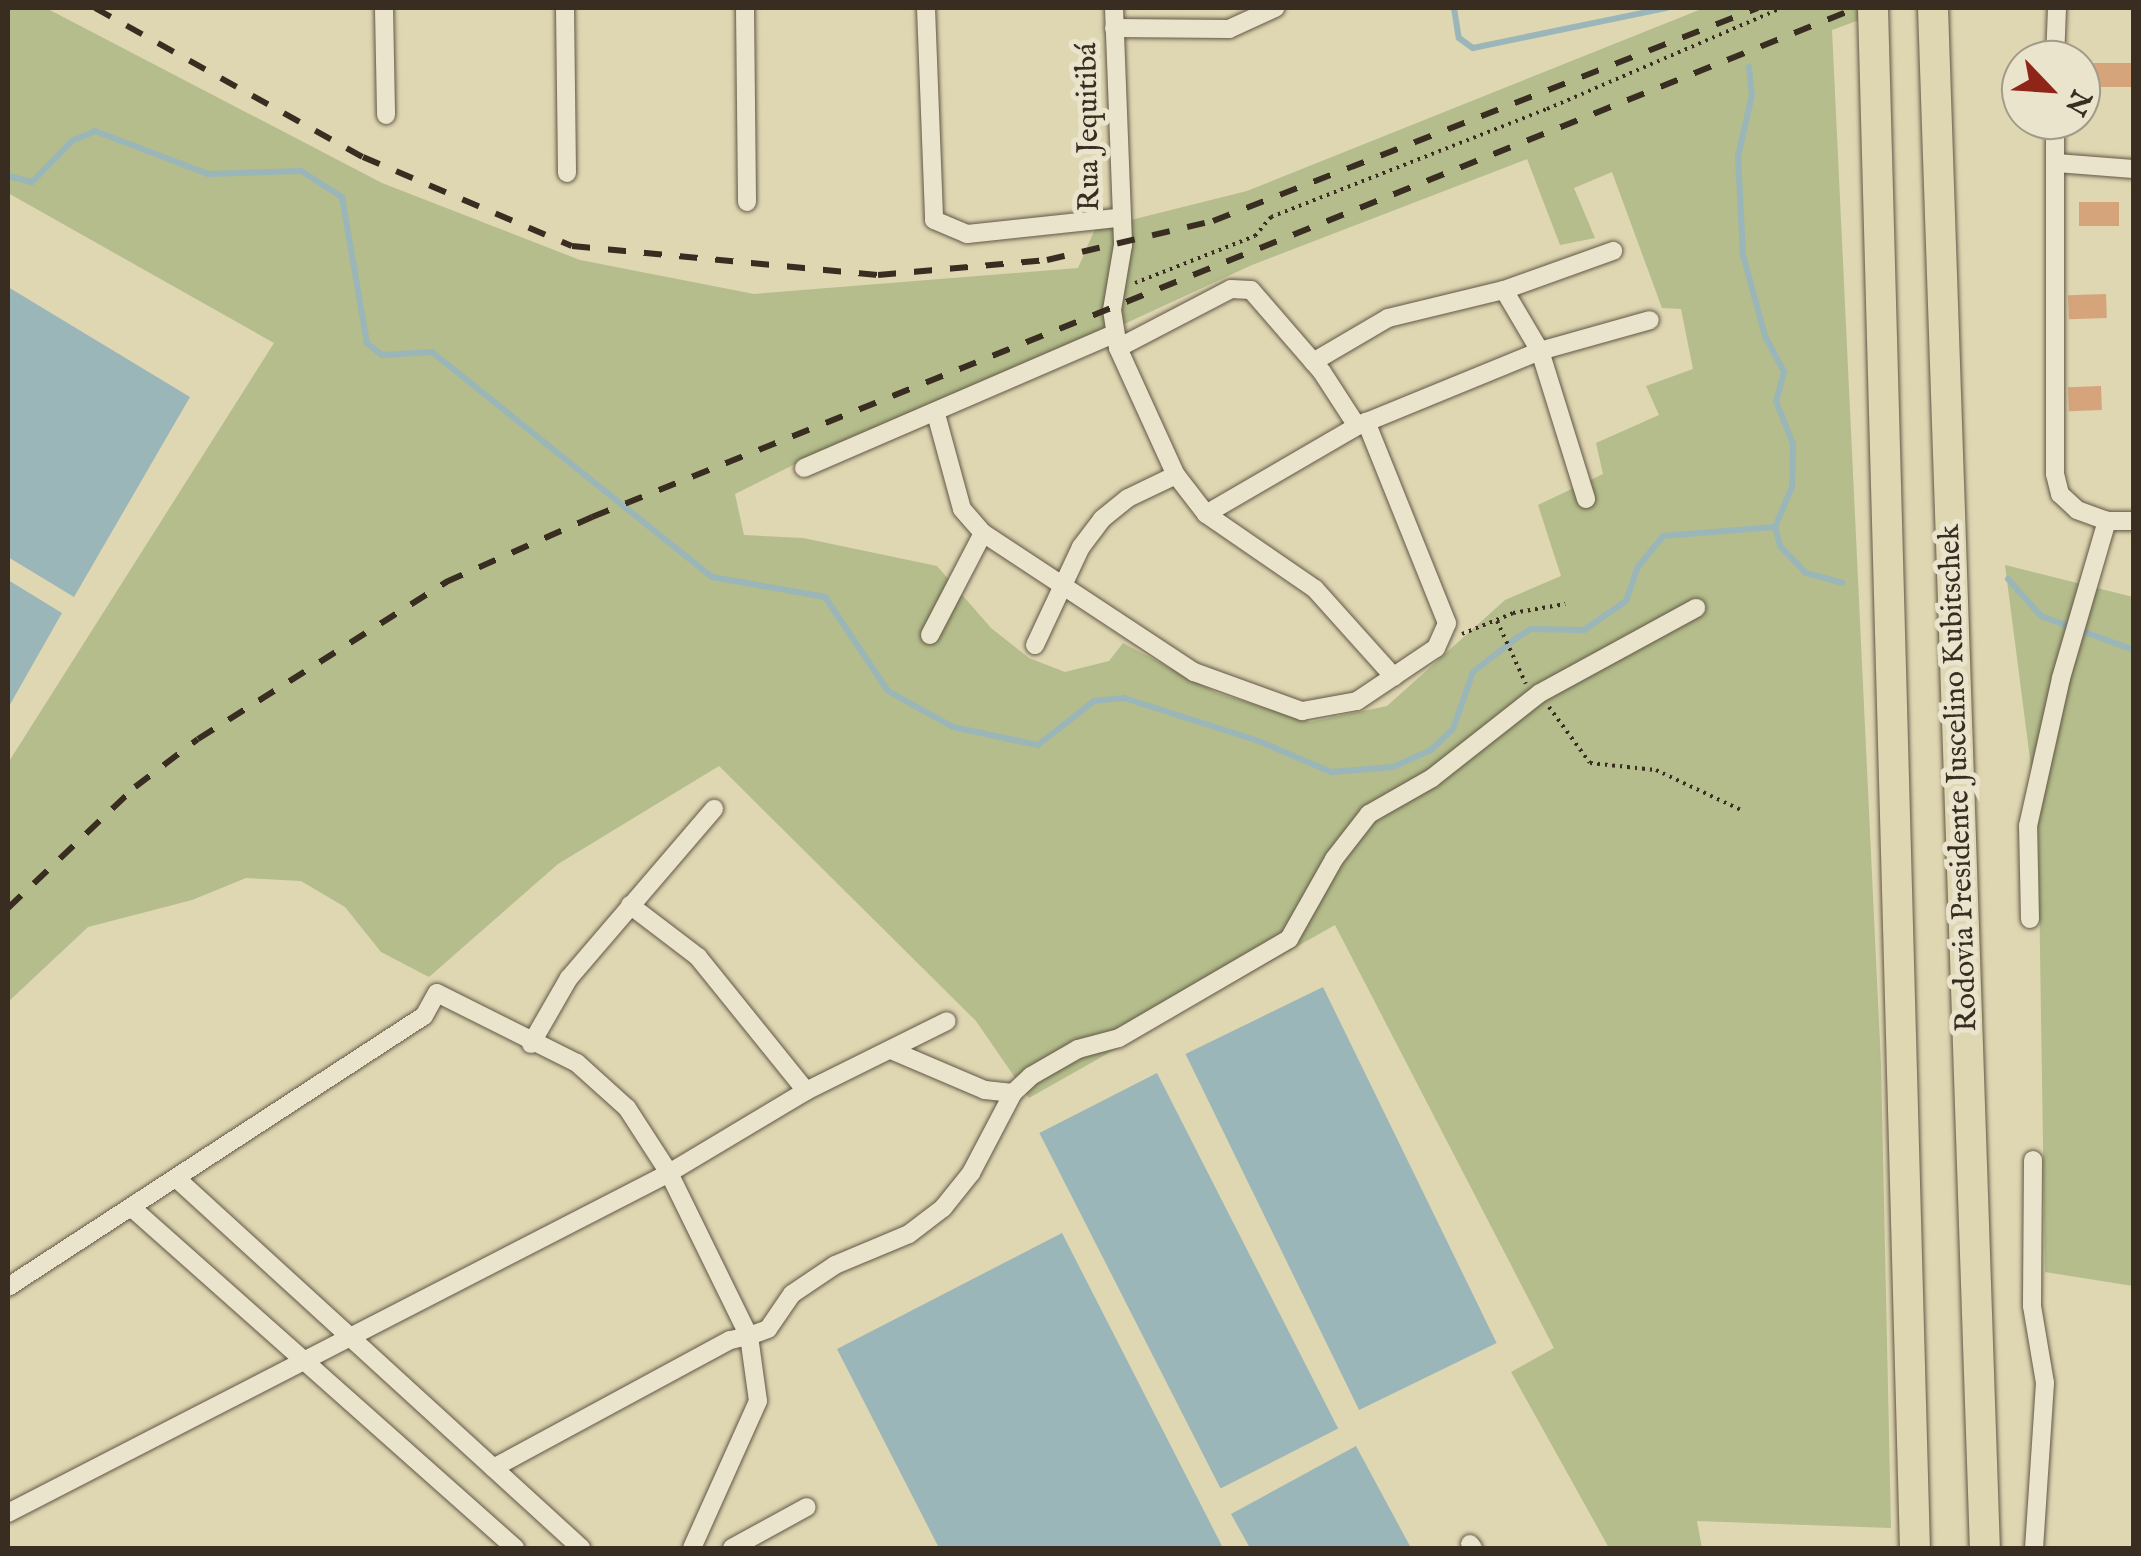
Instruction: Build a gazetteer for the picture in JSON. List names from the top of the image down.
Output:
{
  "streets": {
    "highway": ["Rodovia Presidente Juscelino Kubitschek"],
    "street": ["Rua Jequitibá"]
  },
  "north": "bottom right"
}
